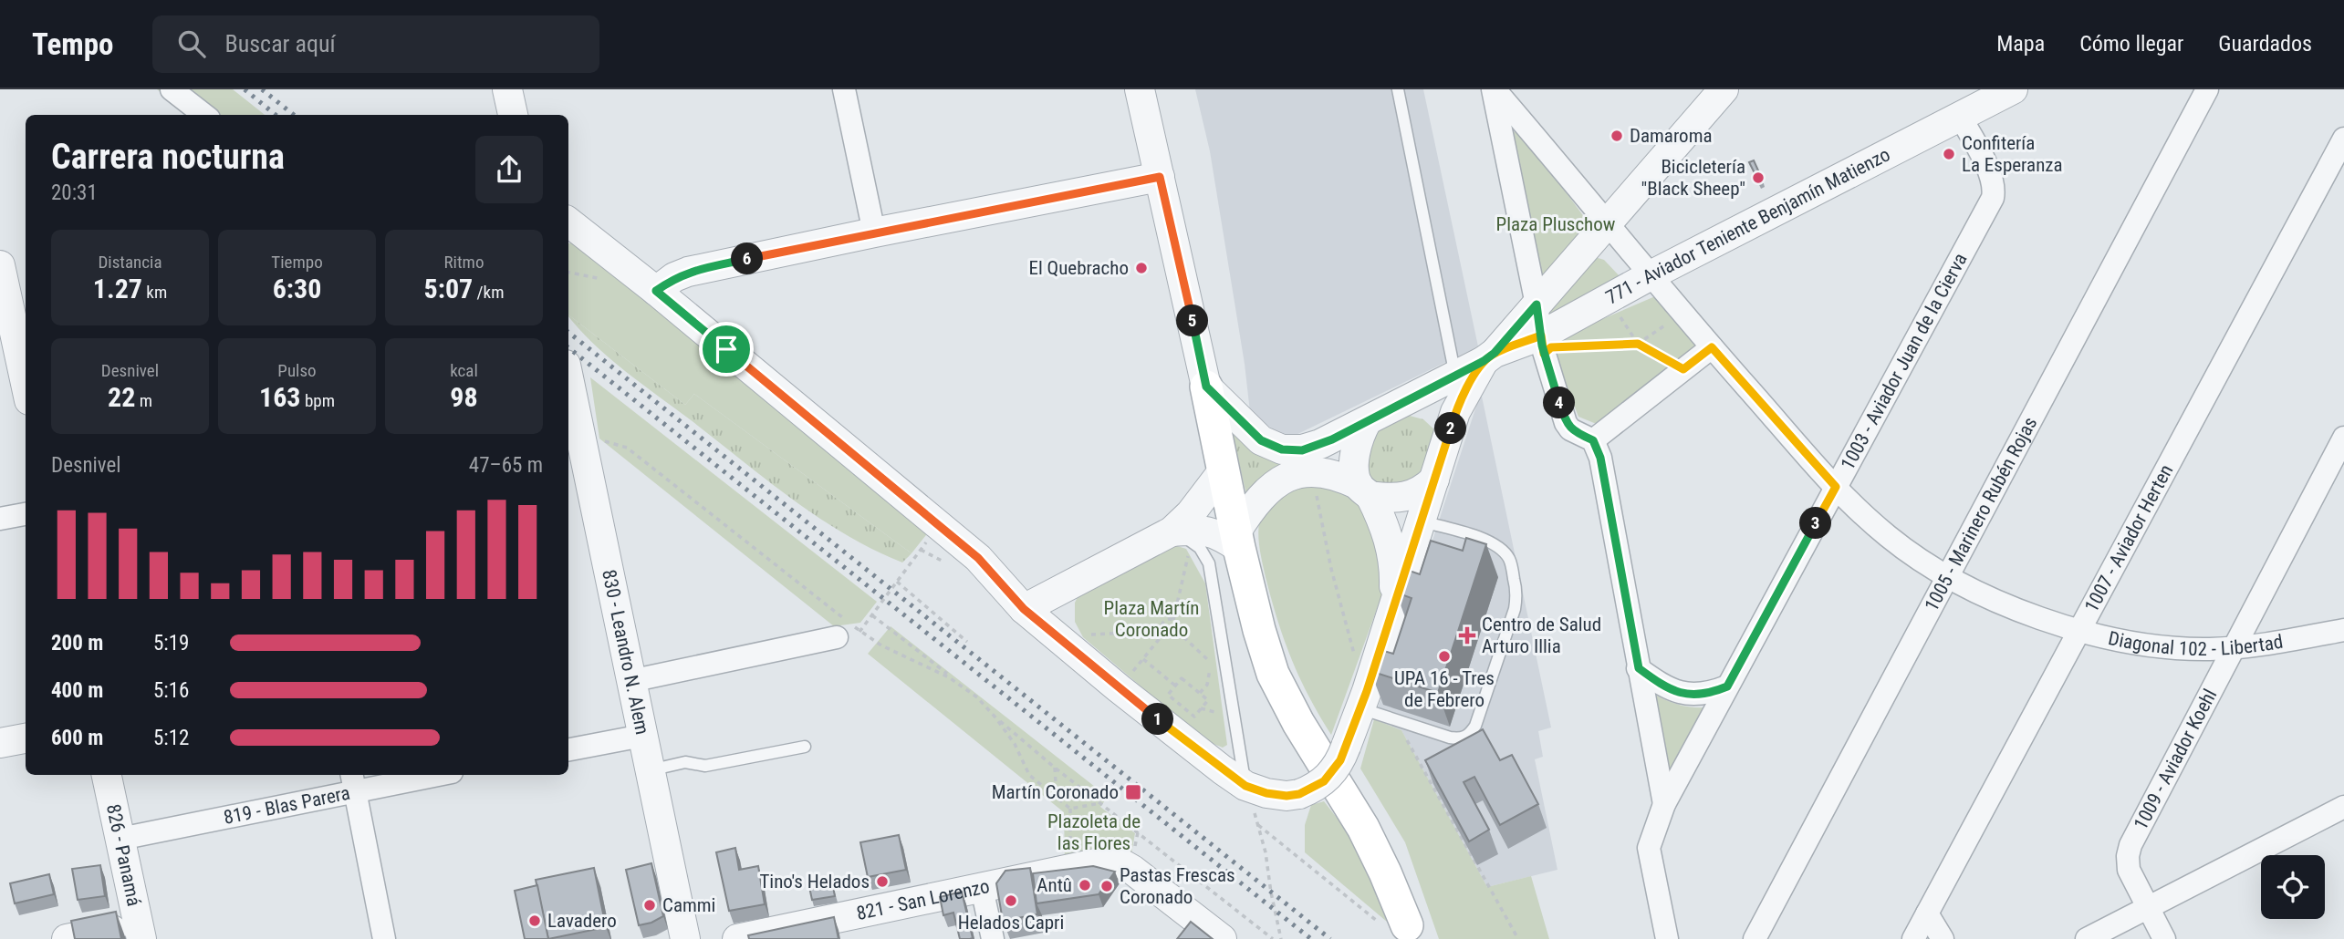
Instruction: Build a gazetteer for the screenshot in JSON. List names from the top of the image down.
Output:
{
  "streets": {
    "street": [
      "771 - Aviador Teniente Benjamín Matienzo",
      "1003 - Aviador Juan de la Cierva",
      "1005 - Marinero Rubén Rojas",
      "1007 - Aviador Herten",
      "Diagonal 102 - Libertad",
      "830 - Leandro N. Alem",
      "1009 - Aviador Koehl",
      "819 - Blas Parera",
      "826 - Panamá",
      "821 - San Lorenzo"
    ]
  },
  "crossings": [
    ["771 - Aviador Teniente Benjamín Matienzo", "1003 - Aviador Juan de la Cierva"],
    ["771 - Aviador Teniente Benjamín Matienzo", "Diagonal 102 - Libertad"],
    ["1003 - Aviador Juan de la Cierva", "Diagonal 102 - Libertad"],
    ["1005 - Marinero Rubén Rojas", "Diagonal 102 - Libertad"],
    ["1007 - Aviador Herten", "Diagonal 102 - Libertad"],
    ["Diagonal 102 - Libertad", "1009 - Aviador Koehl"],
    ["819 - Blas Parera", "826 - Panamá"]
  ],
  "parks": ["Plaza Pluschow", "Plaza Martín Coronado", "Plazoleta de las Flores"],
  "places": {
    "other": [
      "Damaroma",
      "Confitería La Esperanza",
      "Bicicletería \"Black Sheep\"",
      "El Quebracho",
      "UPA 16 - Tres de Febrero",
      "Tino's Helados",
      "Antû",
      "Pastas Frescas Coronado",
      "Helados Capri",
      "Cammi",
      "Lavadero"
    ],
    "health": ["Centro de Salud Arturo Illia"],
    "transit": ["Martín Coronado"]
  },
  "page": {
    "header": "Tempo",
    "search": "Buscar aquí",
    "nav": ["Mapa", "Cómo llegar", "Guardados"],
    "heading": ["Carrera nocturna", "20:31"],
    "stats": [
      ["Distancia", "1.27 km"],
      ["Tiempo", "6:30"],
      ["Ritmo", "5:07 /km"],
      ["Desnivel", "22 m"],
      ["Pulso", "163 bpm"],
      ["kcal", "98"]
    ],
    "pins": [
      "6",
      "5",
      "4",
      "2",
      "3",
      "1"
    ],
    "chart": ["Desnivel", "47–65 m"],
    "list": [
      {
        "name": "200 m",
        "note": "5:19"
      },
      {
        "name": "400 m",
        "note": "5:16"
      },
      {
        "name": "600 m",
        "note": "5:12"
      }
    ]
  }
}
